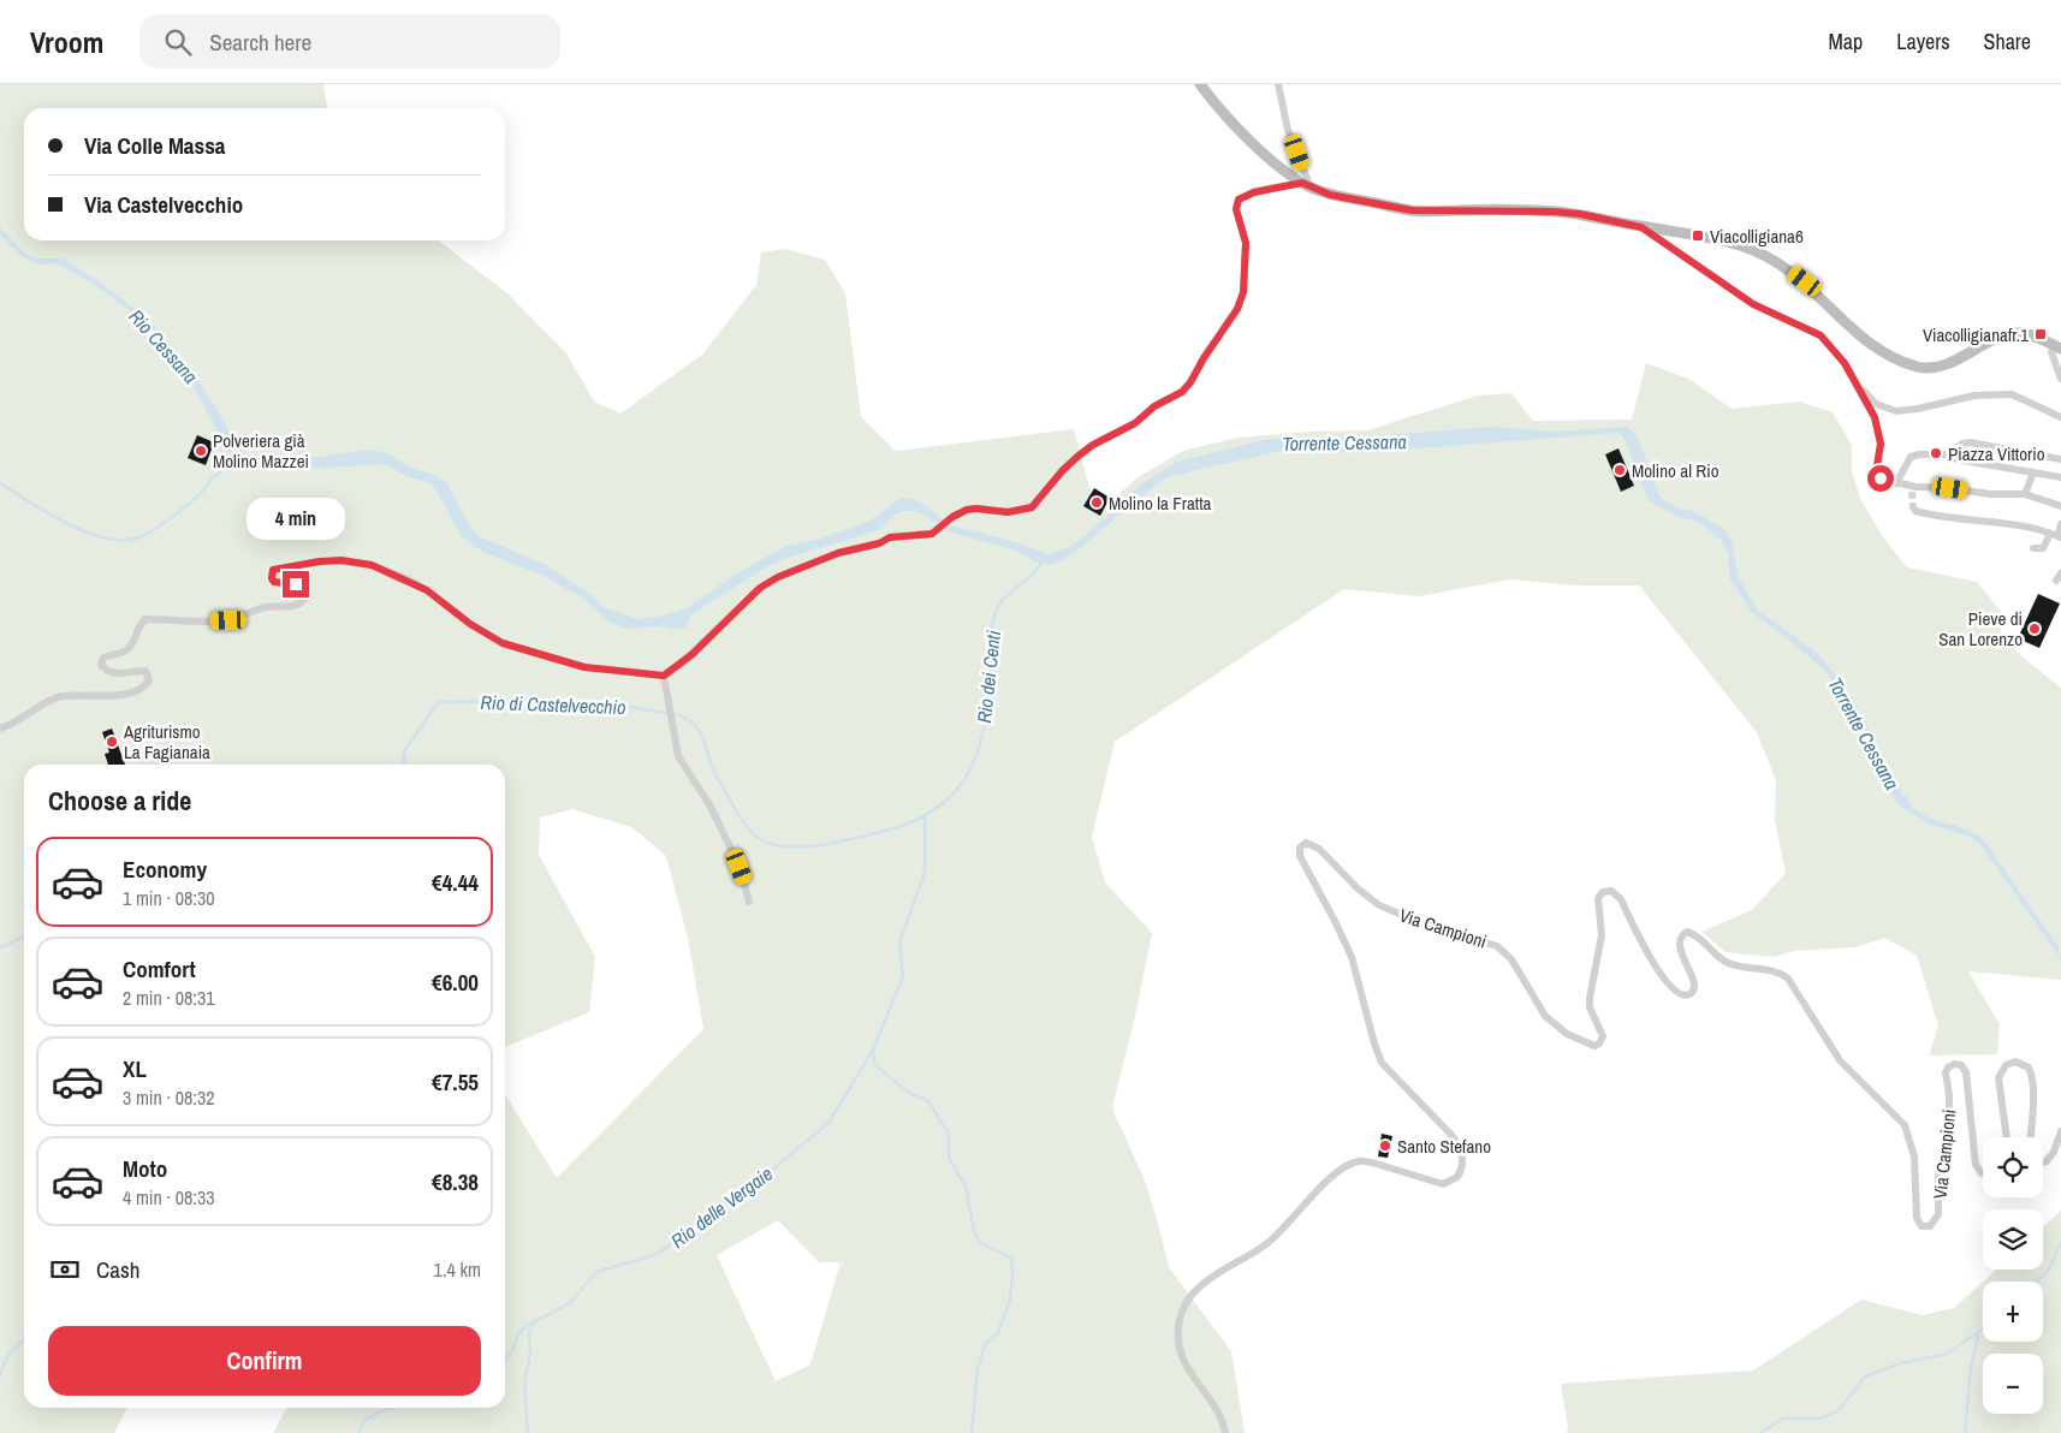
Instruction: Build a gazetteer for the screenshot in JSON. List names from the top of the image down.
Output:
{
  "streets": {
    "street": ["Via Campioni"]
  },
  "water": [
    "Rio Cessana",
    "Torrente Cessana",
    "Rio dei Centi",
    "Rio di Castelvecchio",
    "Rio delle Vergaie"
  ],
  "places": {
    "transit": ["Viacolligiana6", "Viacolligianafr.1"],
    "other": [
      "Polveriera già Molino Mazzei",
      "Piazza Vittorio",
      "Molino al Rio",
      "Molino la Fratta",
      "Pieve di San Lorenzo",
      "Agriturismo La Fagianaia",
      "Santo Stefano"
    ]
  },
  "page": {
    "header": "Vroom",
    "search": "Search here",
    "nav": ["Map", "Layers", "Share"],
    "banner": ["Via Colle Massa", "Via Castelvecchio"],
    "bubble": "4 min",
    "heading": "Choose a ride",
    "list": [
      {
        "name": "Economy",
        "note": "1 min · 08:30",
        "value": "€4.44"
      },
      {
        "name": "Comfort",
        "note": "2 min · 08:31",
        "value": "€6.00"
      },
      {
        "name": "XL",
        "note": "3 min · 08:32",
        "value": "€7.55"
      },
      {
        "name": "Moto",
        "note": "4 min · 08:33",
        "value": "€8.38"
      }
    ],
    "map_buttons": ["+", "−"],
    "pay": ["Cash", "1.4 km"],
    "buttons": "Confirm"
  }
}
